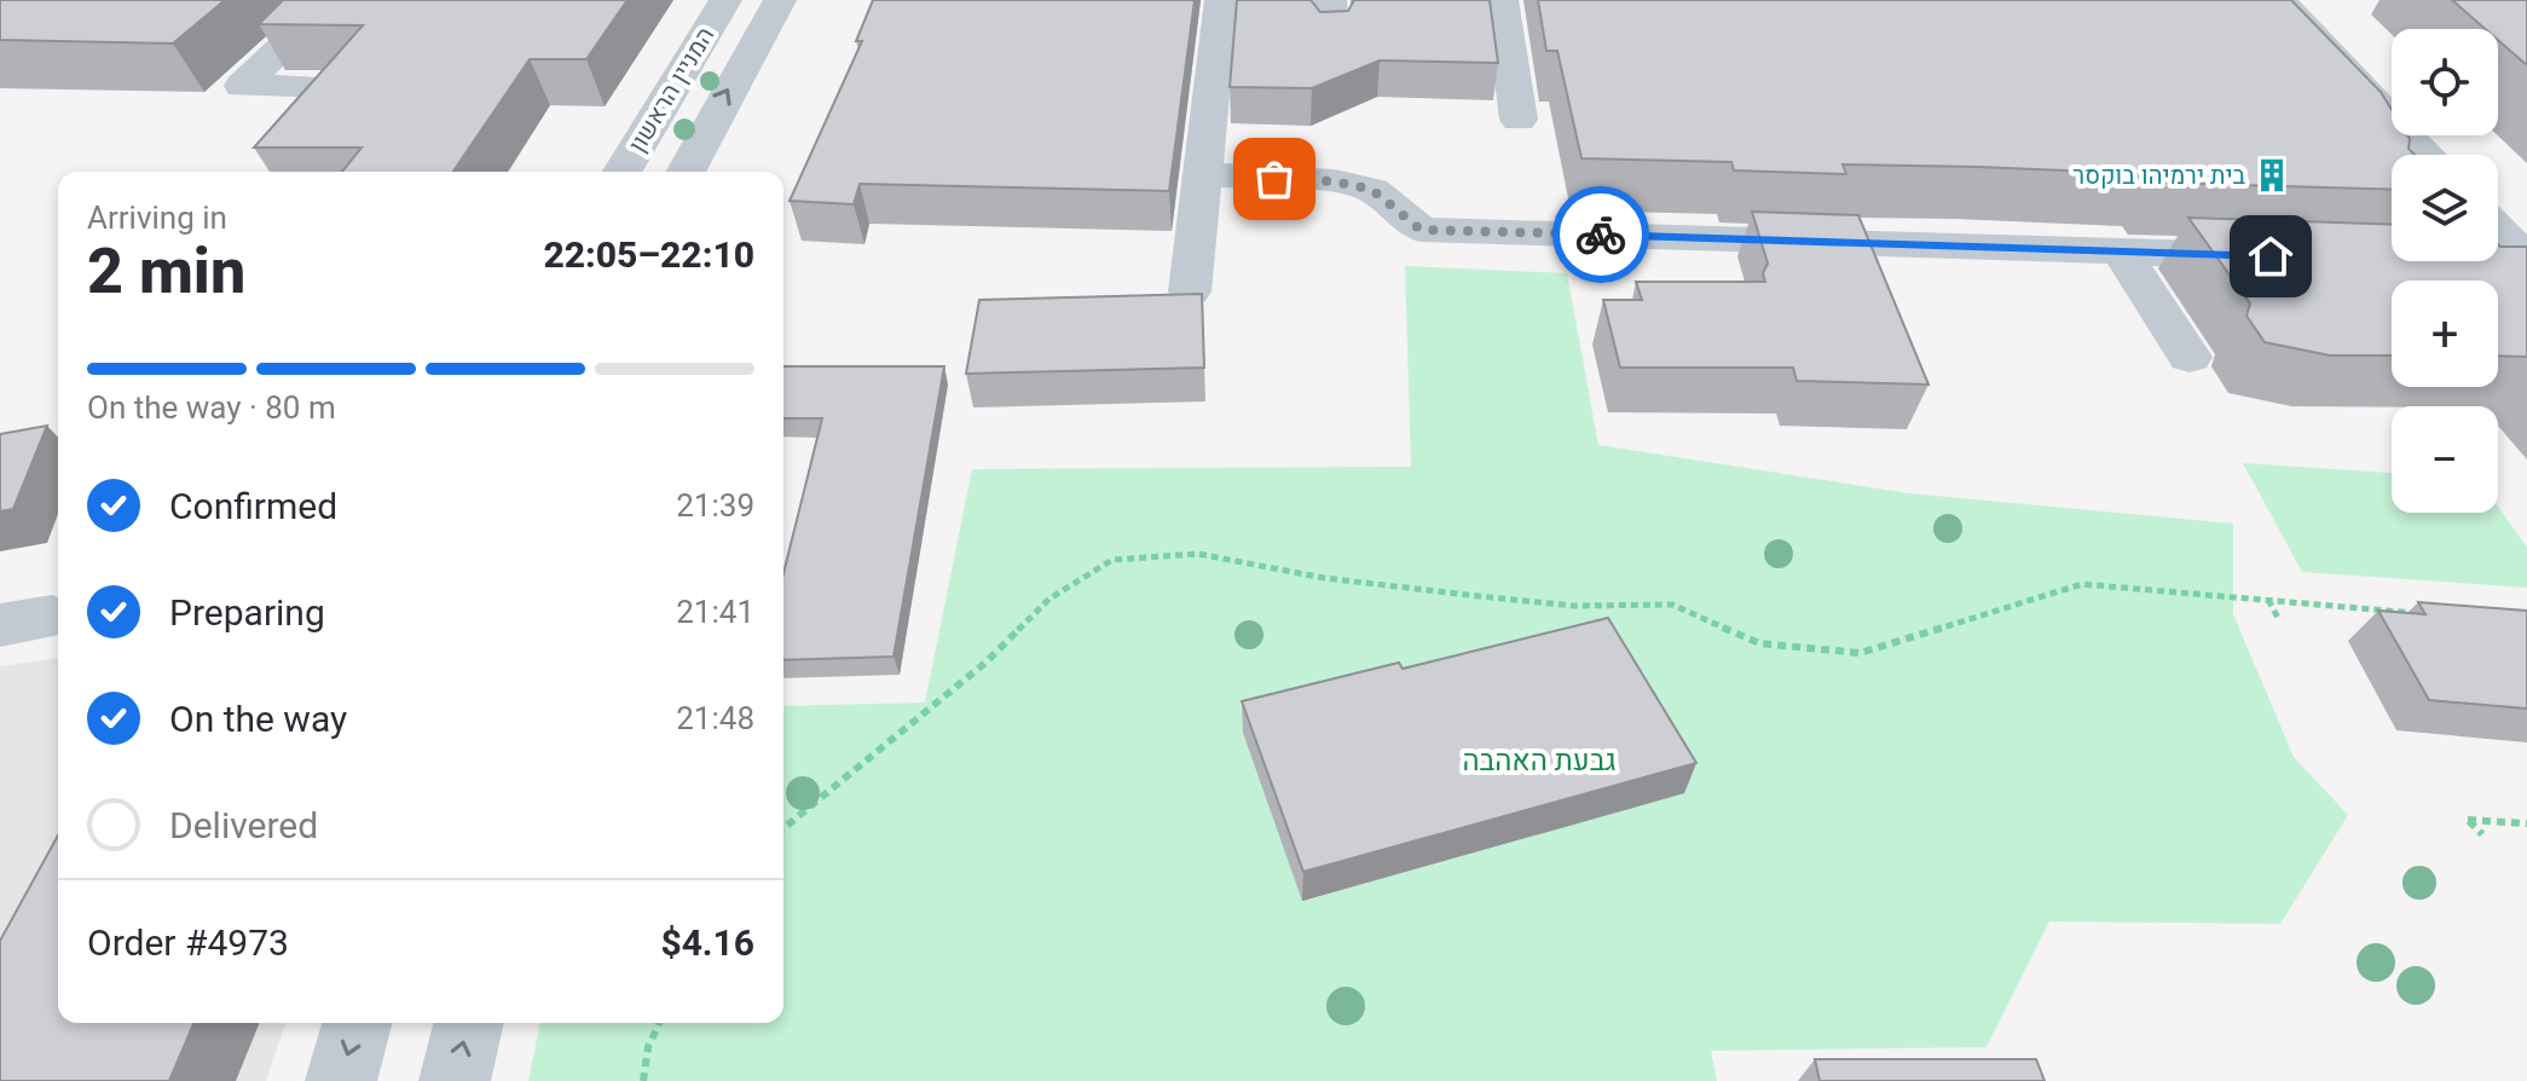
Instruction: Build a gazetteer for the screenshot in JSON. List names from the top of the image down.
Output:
{
  "streets": {
    "street": ["המניין הראשון"]
  },
  "parks": ["גבעת האהבה"],
  "places": {
    "building": ["בית ירמיהו בוקסר"]
  },
  "page": {
    "map_buttons": ["+", "−"],
    "heading": ["2 min", "Arriving in", "22:05–22:10"],
    "panel": ["Order #4973", "$4.16"],
    "bar": "On the way · 80 m",
    "list": [
      ["Confirmed", "21:39"],
      ["Preparing", "21:41"],
      ["On the way", "21:48"],
      "Delivered"
    ]
  }
}
